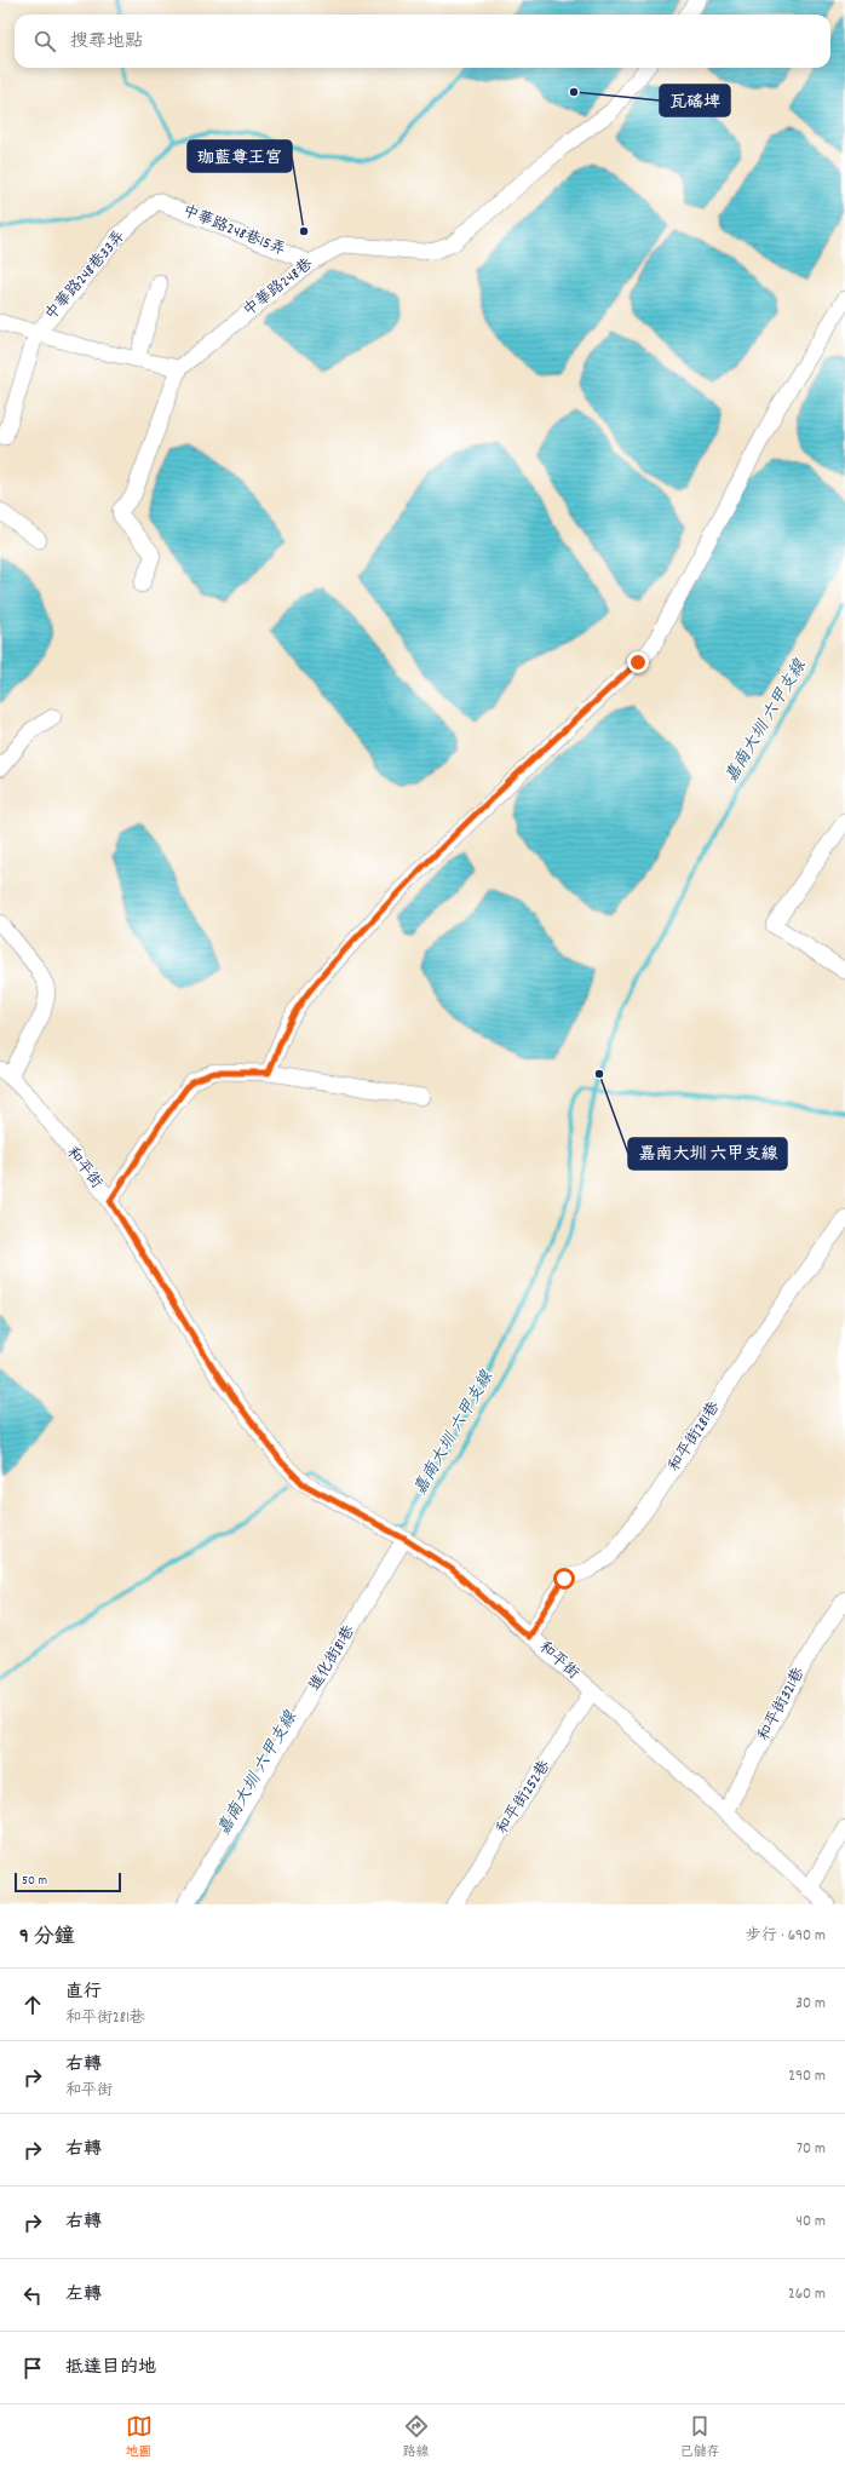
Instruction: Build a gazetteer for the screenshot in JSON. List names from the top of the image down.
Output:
{
  "streets": {
    "street": [
      "中華路248巷15弄",
      "中華路248巷33弄",
      "中華路248巷",
      "和平街",
      "和平街281巷",
      "進化街81巷",
      "和平街321巷",
      "和平街252巷"
    ]
  },
  "crossings": [
    ["中華路248巷15弄", "中華路248巷33弄"],
    ["中華路248巷15弄", "中華路248巷"],
    ["和平街", "和平街281巷"],
    ["和平街", "進化街81巷"],
    ["和平街", "和平街321巷"],
    ["和平街", "和平街252巷"]
  ],
  "water": ["嘉南大圳 六甲支線"],
  "places": ["瓦磘埤", "珈藍尊王宮", "嘉南大圳 六甲支線"],
  "scale_bar": "50 m",
  "page": {
    "search": "搜尋地點",
    "scale": "50 m",
    "heading": ["9 分鐘", "步行 · 690 m"],
    "list": [
      ["直行", "和平街281巷", "30 m"],
      ["右轉", "和平街", "290 m"],
      ["右轉", "70 m"],
      ["右轉", "40 m"],
      ["左轉", "260 m"],
      "抵達目的地"
    ],
    "nav": ["地圖", "路線", "已儲存"]
  }
}
